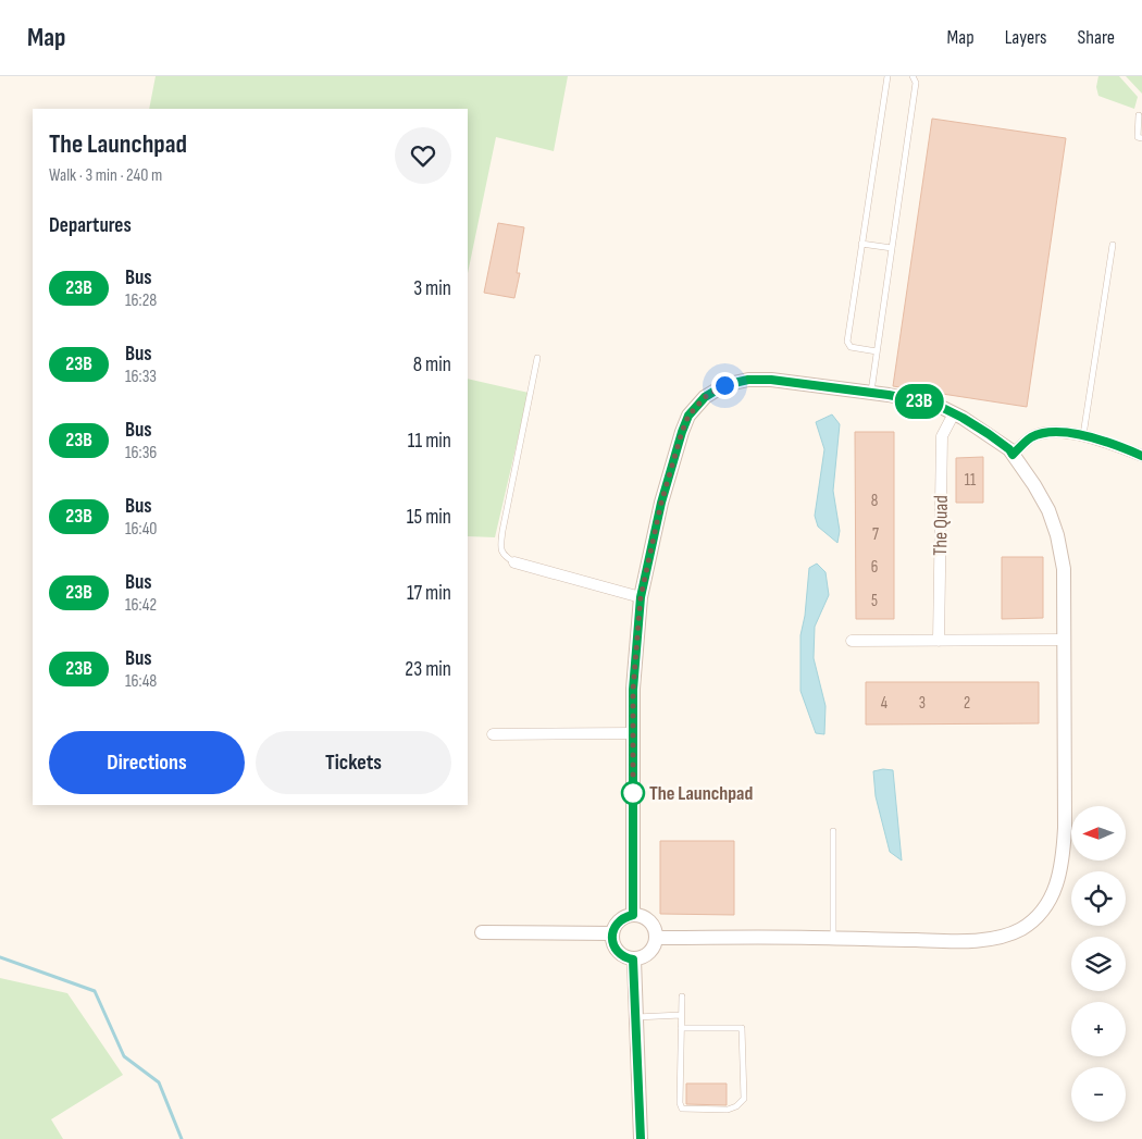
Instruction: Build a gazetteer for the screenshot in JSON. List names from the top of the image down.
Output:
{
  "streets": {
    "street": ["The Quad"]
  },
  "places": ["The Launchpad"],
  "lines": ["bus line 23B"],
  "house_numbers": [
    "11",
    "8",
    "7",
    "6",
    "5",
    "4",
    "3",
    "2"
  ],
  "north": "left",
  "page": {
    "header": "Map",
    "nav": ["Map", "Layers", "Share"],
    "on_map": "23B",
    "heading": [
      ["The Launchpad", "Walk · 3 min · 240 m"],
      "Departures"
    ],
    "list": [
      {
        "mark": "23B",
        "name": "Bus",
        "note": "16:28",
        "value": "3 min"
      },
      {
        "mark": "23B",
        "name": "Bus",
        "note": "16:33",
        "value": "8 min"
      },
      {
        "mark": "23B",
        "name": "Bus",
        "note": "16:36",
        "value": "11 min"
      },
      {
        "mark": "23B",
        "name": "Bus",
        "note": "16:40",
        "value": "15 min"
      },
      {
        "mark": "23B",
        "name": "Bus",
        "note": "16:42",
        "value": "17 min"
      },
      {
        "mark": "23B",
        "name": "Bus",
        "note": "16:48",
        "value": "23 min"
      }
    ],
    "buttons": ["Directions", "Tickets"],
    "map_buttons": ["+", "−"]
  }
}
